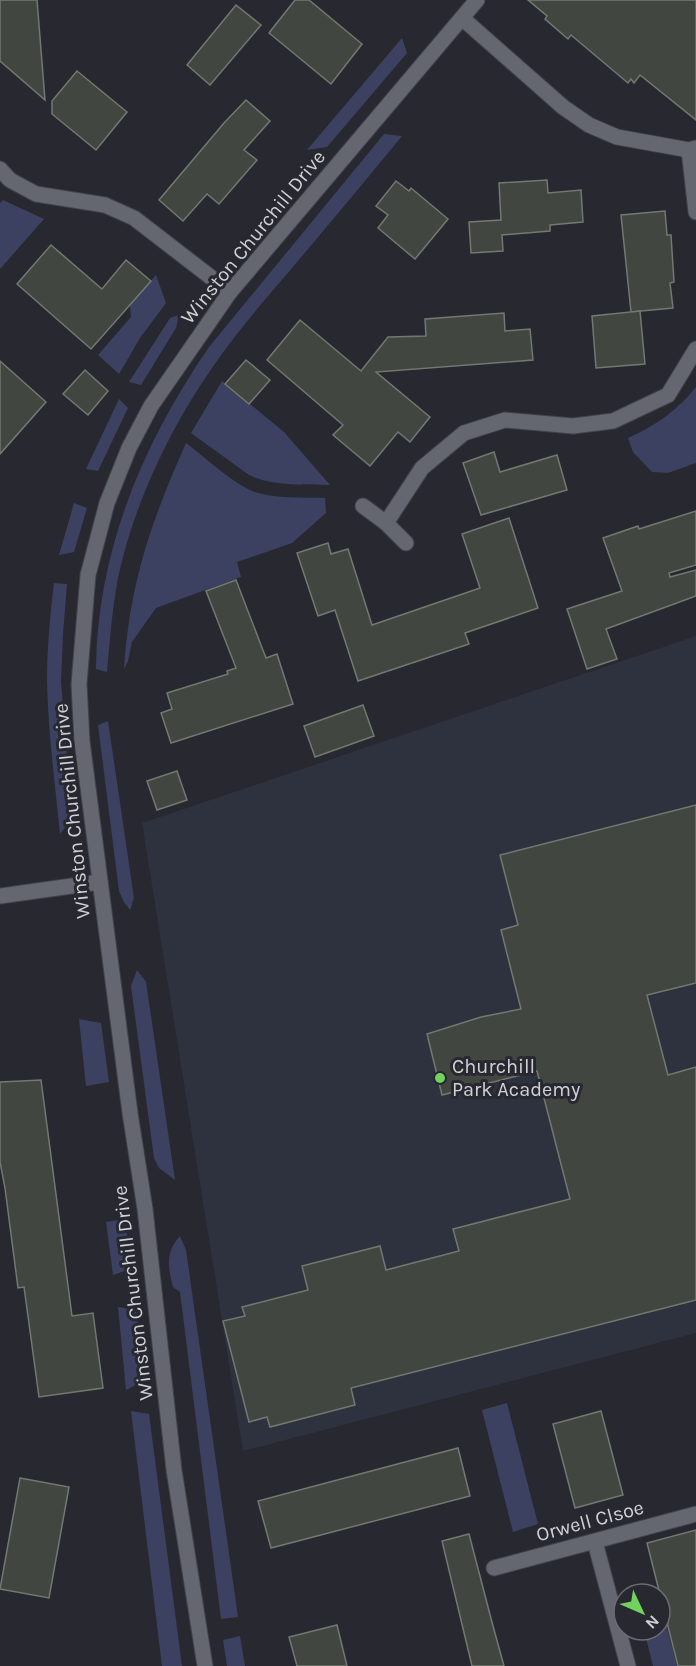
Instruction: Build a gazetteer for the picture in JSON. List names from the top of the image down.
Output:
{
  "streets": {
    "street": ["Winston Churchill Drive", "Orwell Clsoe"]
  },
  "places": ["Churchill Park Academy"],
  "north": "bottom right"
}
